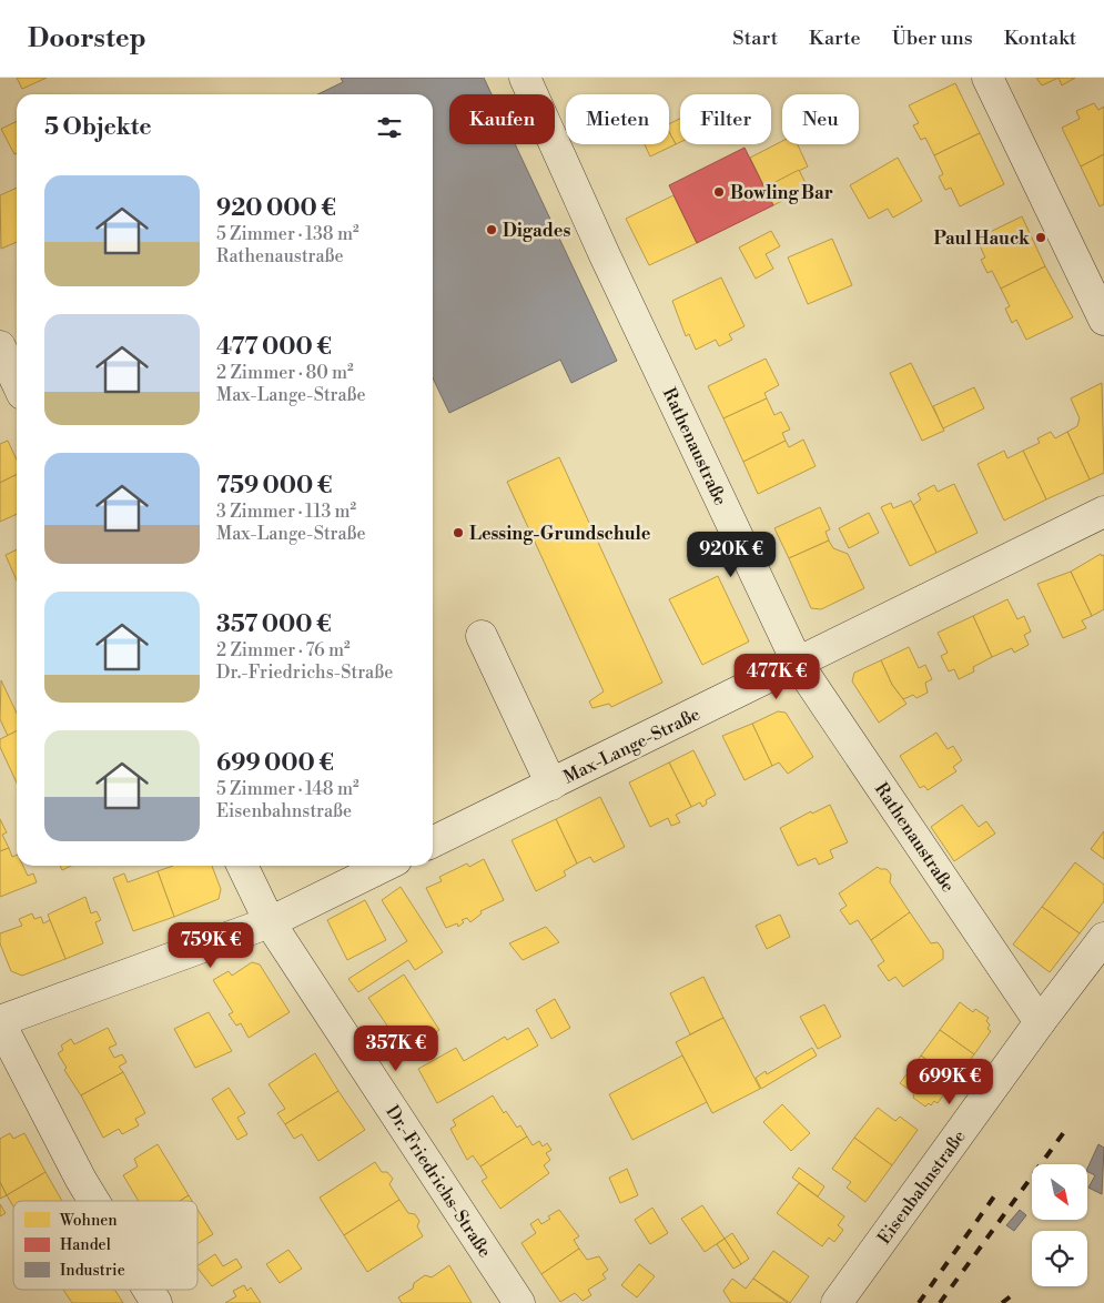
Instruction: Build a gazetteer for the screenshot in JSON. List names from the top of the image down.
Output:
{
  "streets": {
    "street": [
      "Rathenaustraße",
      "Max-Lange-Straße",
      "Dr.-Friedrichs-Straße",
      "Eisenbahnstraße"
    ]
  },
  "crossings": [
    ["Rathenaustraße", "Max-Lange-Straße"],
    ["Rathenaustraße", "Eisenbahnstraße"]
  ],
  "places": [
    "Bowling Bar",
    "Digades",
    "Paul Hauck",
    "Lessing-Grundschule"
  ],
  "legend": ["Wohnen", "Handel", "Industrie"],
  "north": "bottom right",
  "page": {
    "header": "Doorstep",
    "nav": [
      "Start",
      "Karte",
      "Über uns",
      "Kontakt"
    ],
    "chip": [
      "Kaufen",
      "Mieten",
      "Filter",
      "Neu"
    ],
    "heading": "5 Objekte",
    "list": [
      {
        "name": "920 000 €",
        "note": "5 Zimmer · 138 m² · Rathenaustraße"
      },
      {
        "name": "477 000 €",
        "note": "2 Zimmer · 80 m² · Max-Lange-Straße"
      },
      {
        "name": "759 000 €",
        "note": "3 Zimmer · 113 m² · Max-Lange-Straße"
      },
      {
        "name": "357 000 €",
        "note": "2 Zimmer · 76 m² · Dr.-Friedrichs-Straße"
      },
      {
        "name": "699 000 €",
        "note": "5 Zimmer · 148 m² · Eisenbahnstraße"
      }
    ],
    "price": [
      "920K €",
      "477K €",
      "759K €",
      "357K €",
      "699K €"
    ]
  }
}
